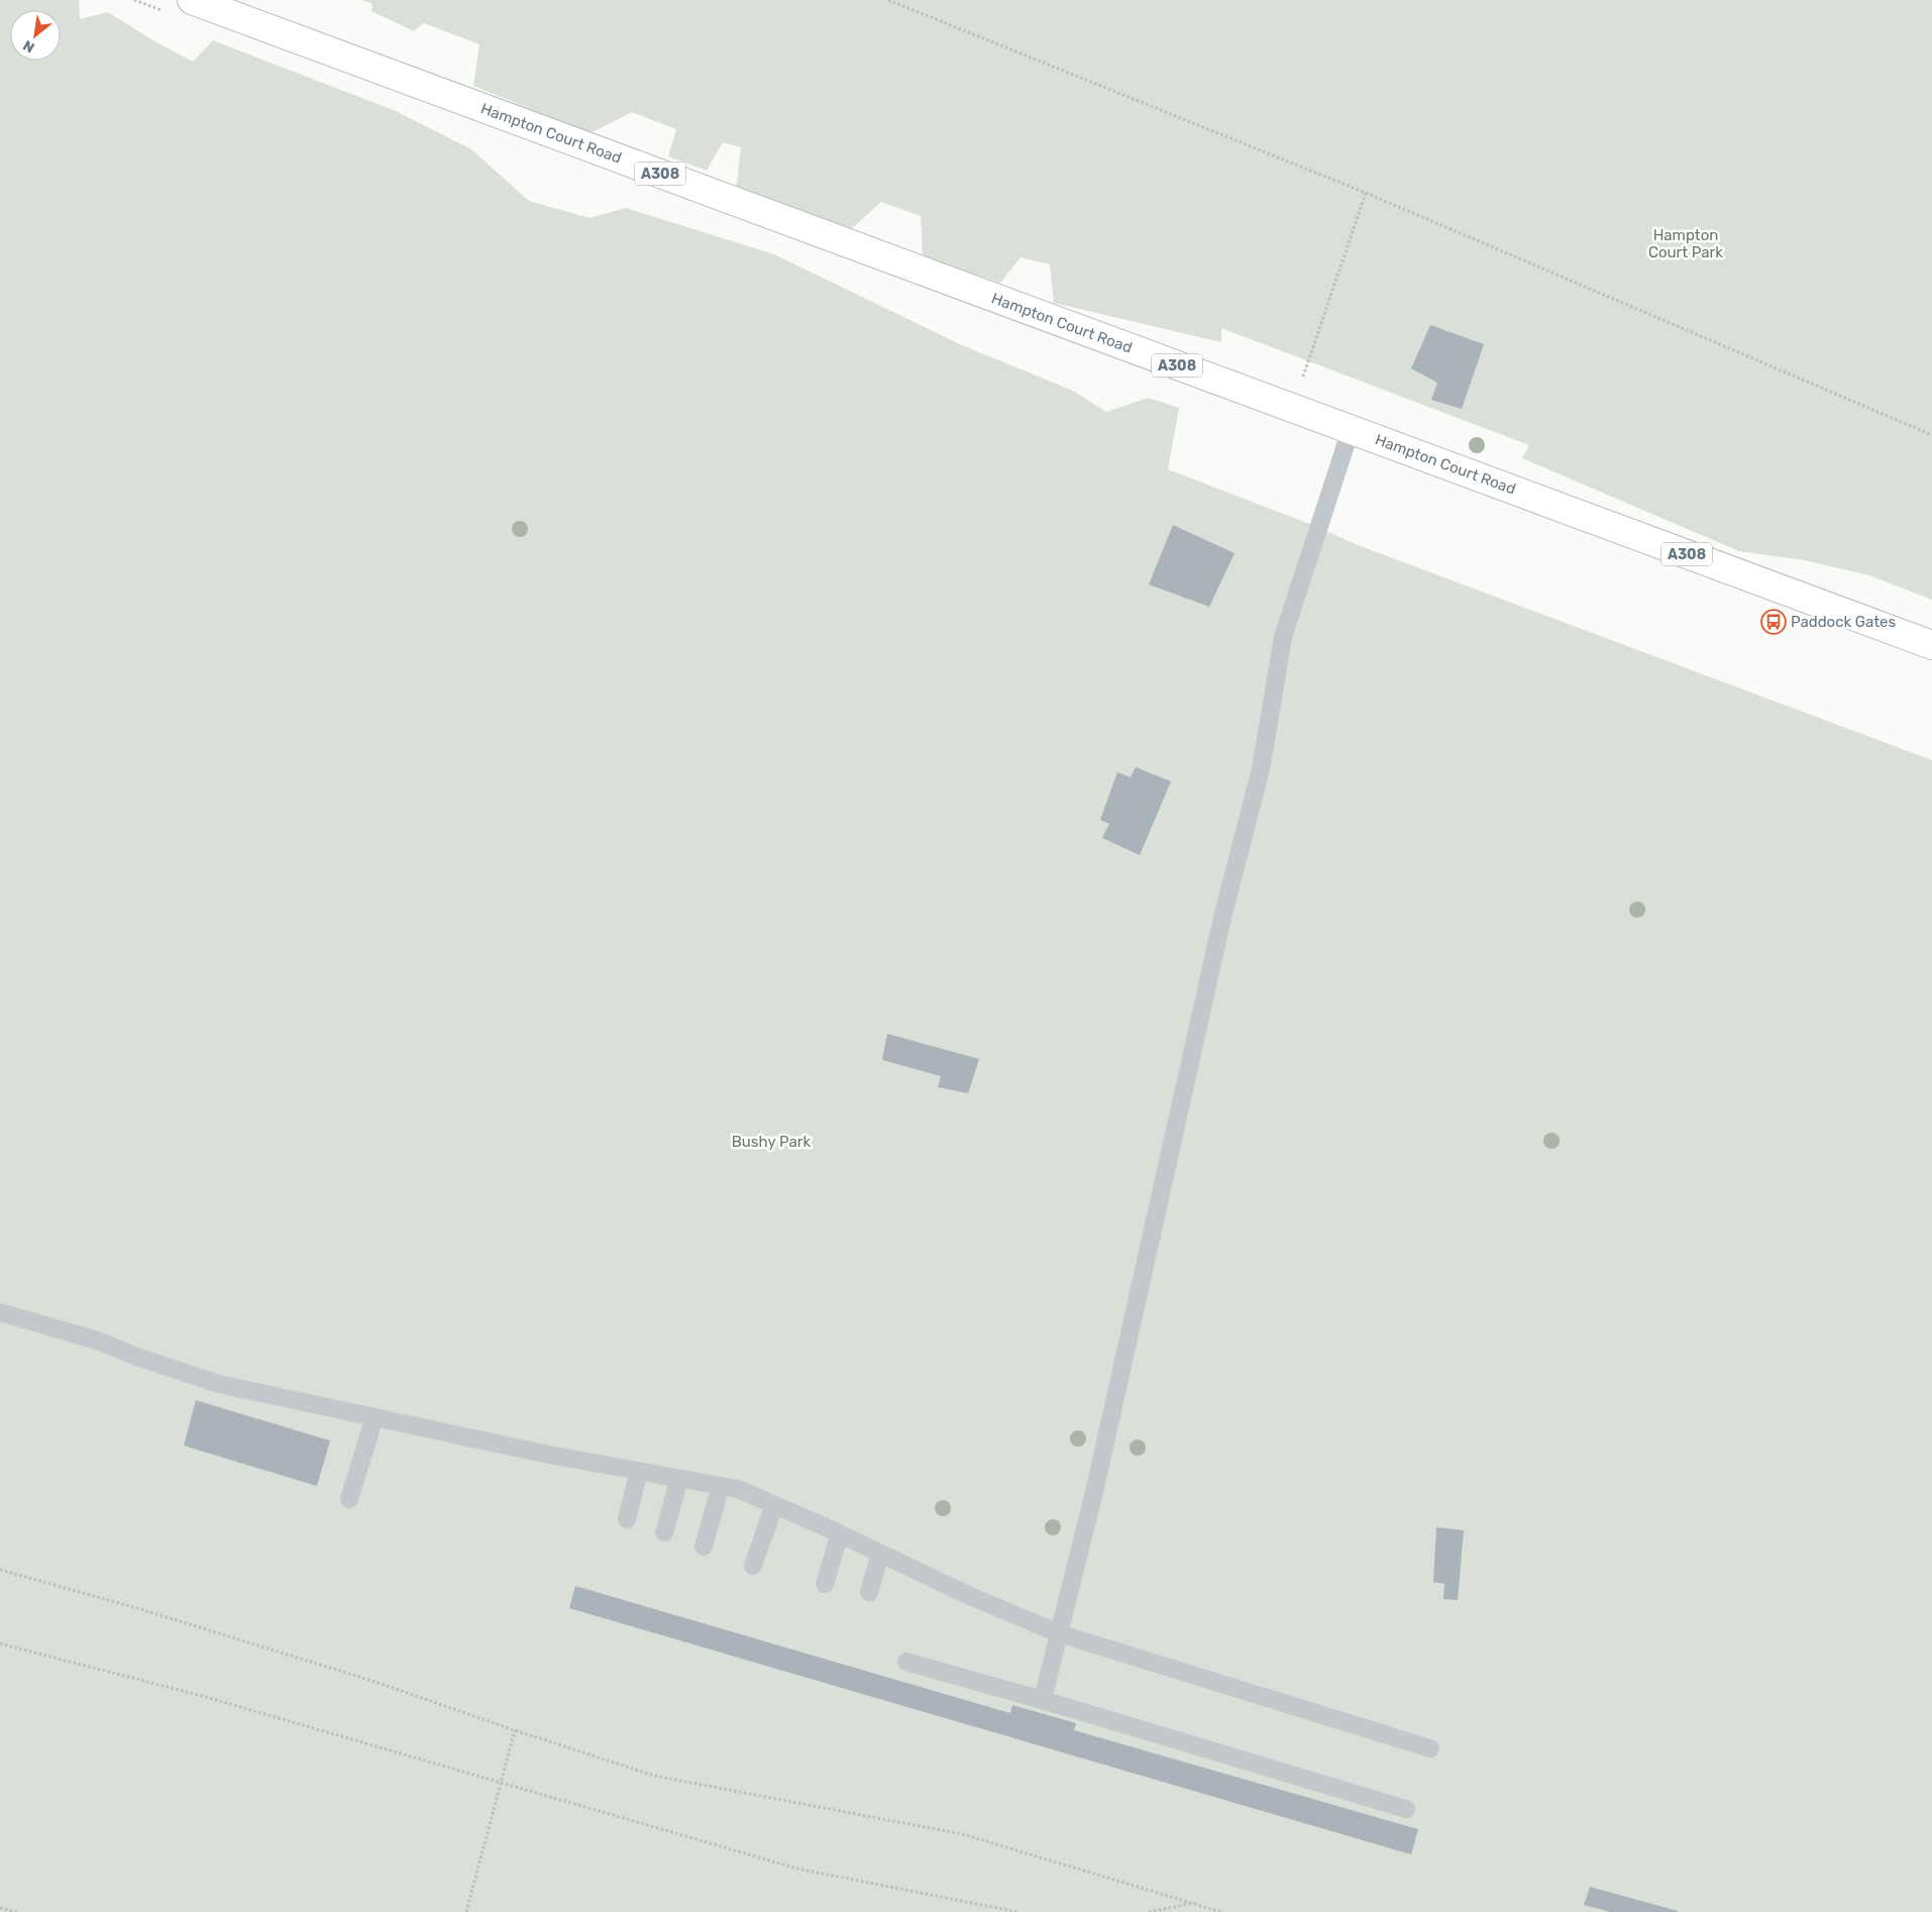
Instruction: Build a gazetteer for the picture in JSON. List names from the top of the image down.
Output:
{
  "streets": {
    "main road": ["Hampton Court Road", "A308"]
  },
  "parks": ["Hampton Court Park", "Bushy Park"],
  "places": {
    "bus stop": ["Paddock Gates"]
  },
  "north": "bottom left"
}
